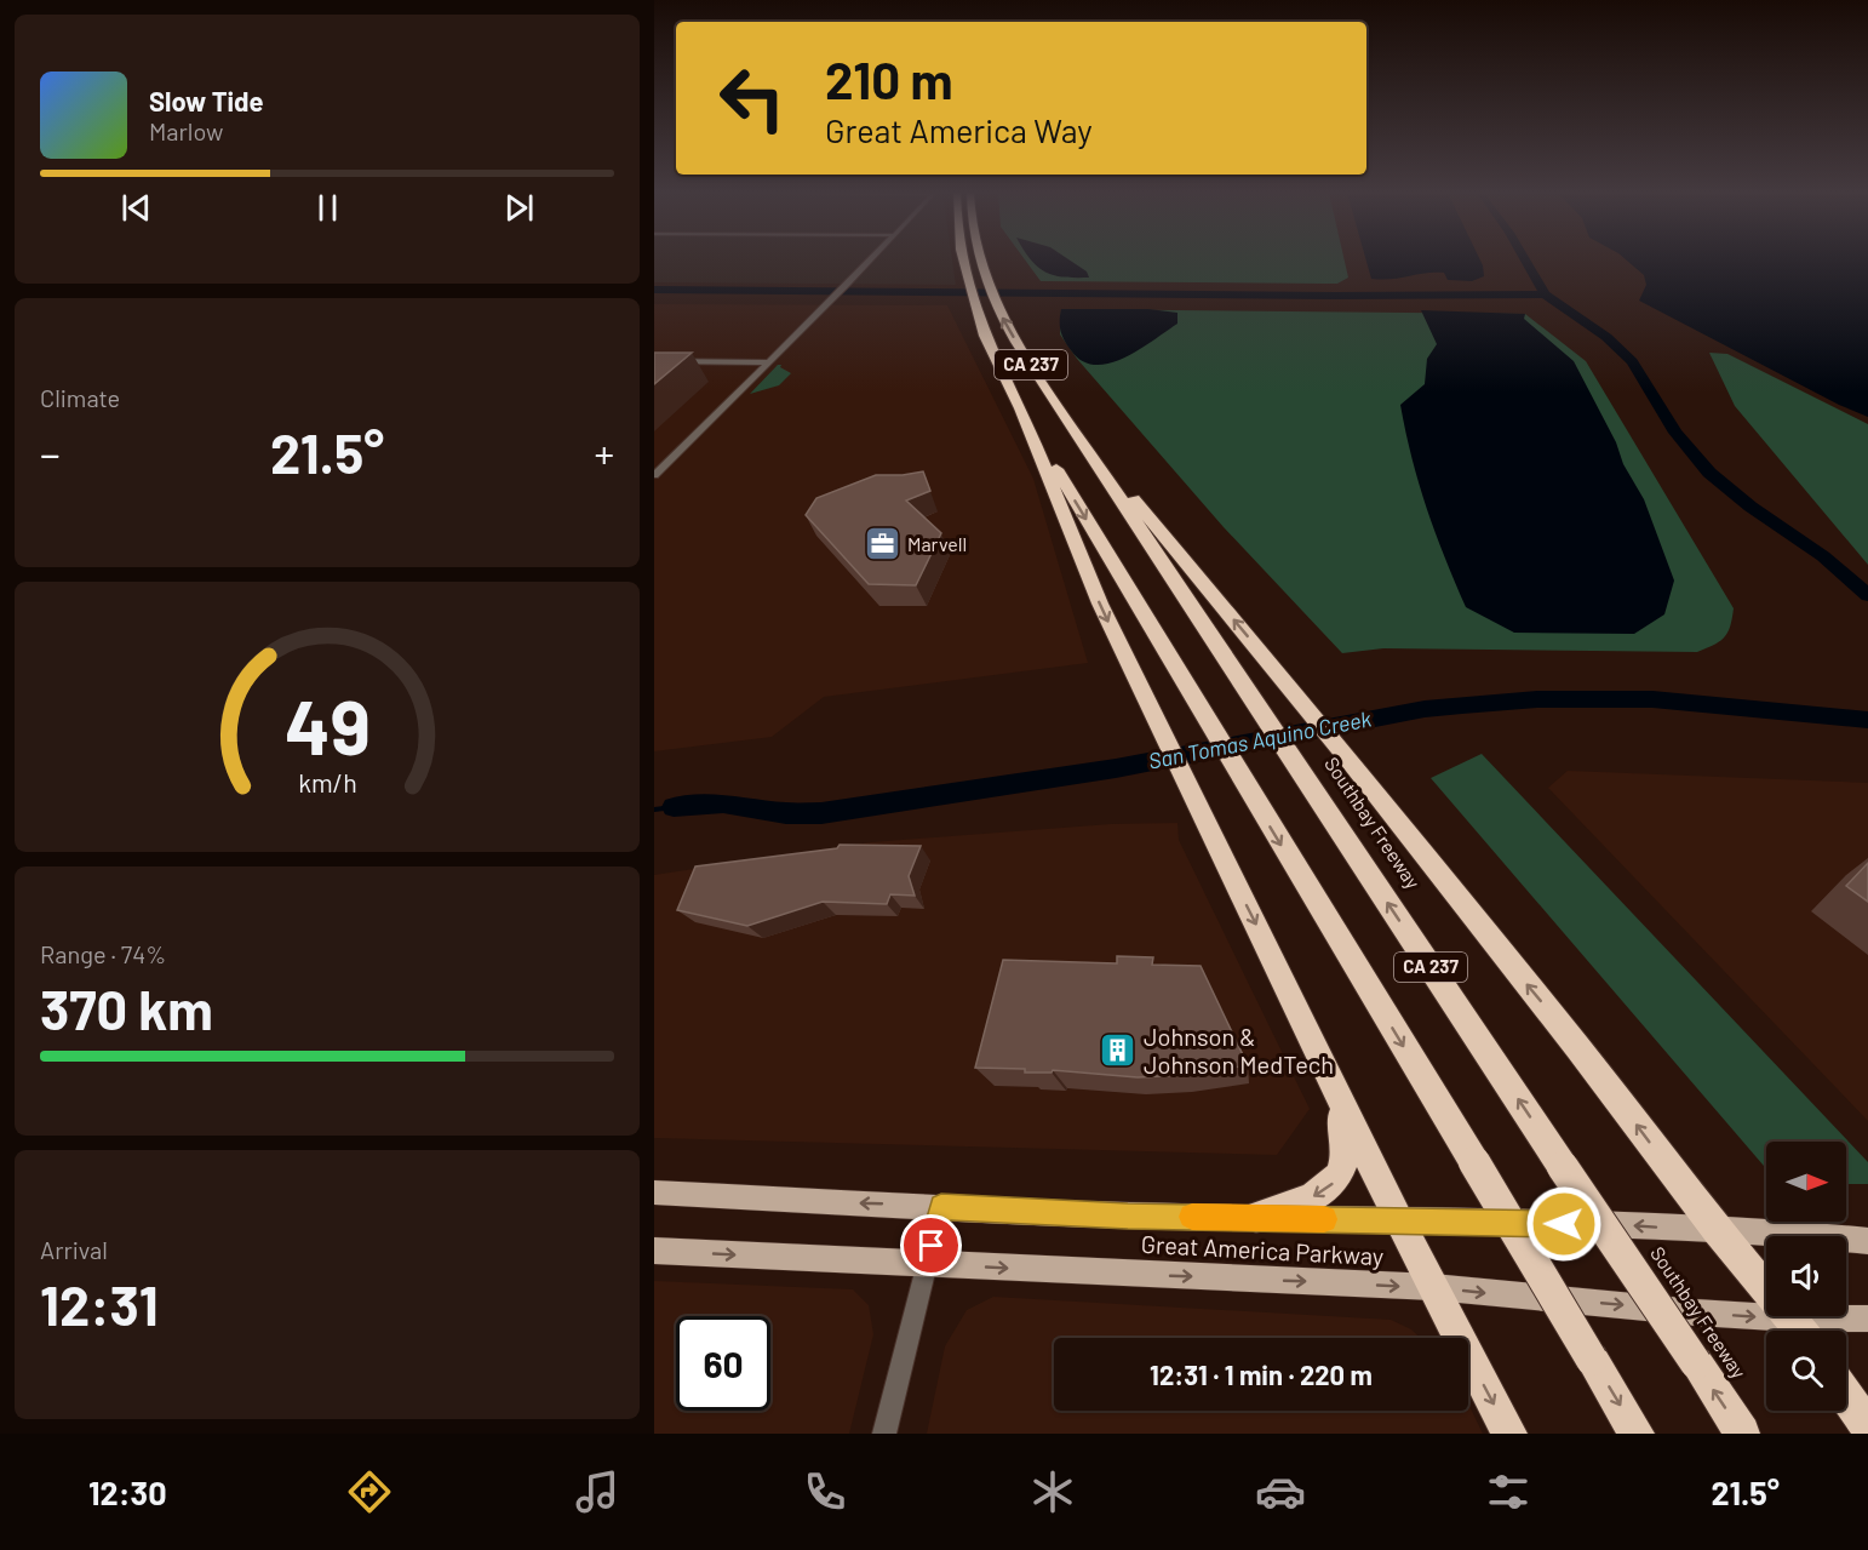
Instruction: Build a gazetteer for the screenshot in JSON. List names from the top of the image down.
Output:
{
  "streets": {
    "highway": ["CA 237", "Southbay Freeway"],
    "main road": ["Great America Parkway"]
  },
  "water": ["San Tomas Aquino Creek"],
  "places": {
    "office": ["Marvell"],
    "building": ["Johnson & Johnson MedTech"]
  },
  "north": "right",
  "page": {
    "turn": ["210 m", "Great America Way"],
    "song": ["Slow Tide", "Marlow"],
    "tile": [
      "Climate",
      ["Range · 74%", "370 km"],
      ["Arrival", "12:31"]
    ],
    "heat": ["−", "21.5°", "+"],
    "limit": "60",
    "trip": "12:31 · 1 min · 220 m",
    "tabs": ["12:30", "21.5°"],
    "gauge": ["49", "km/h"]
  }
}
